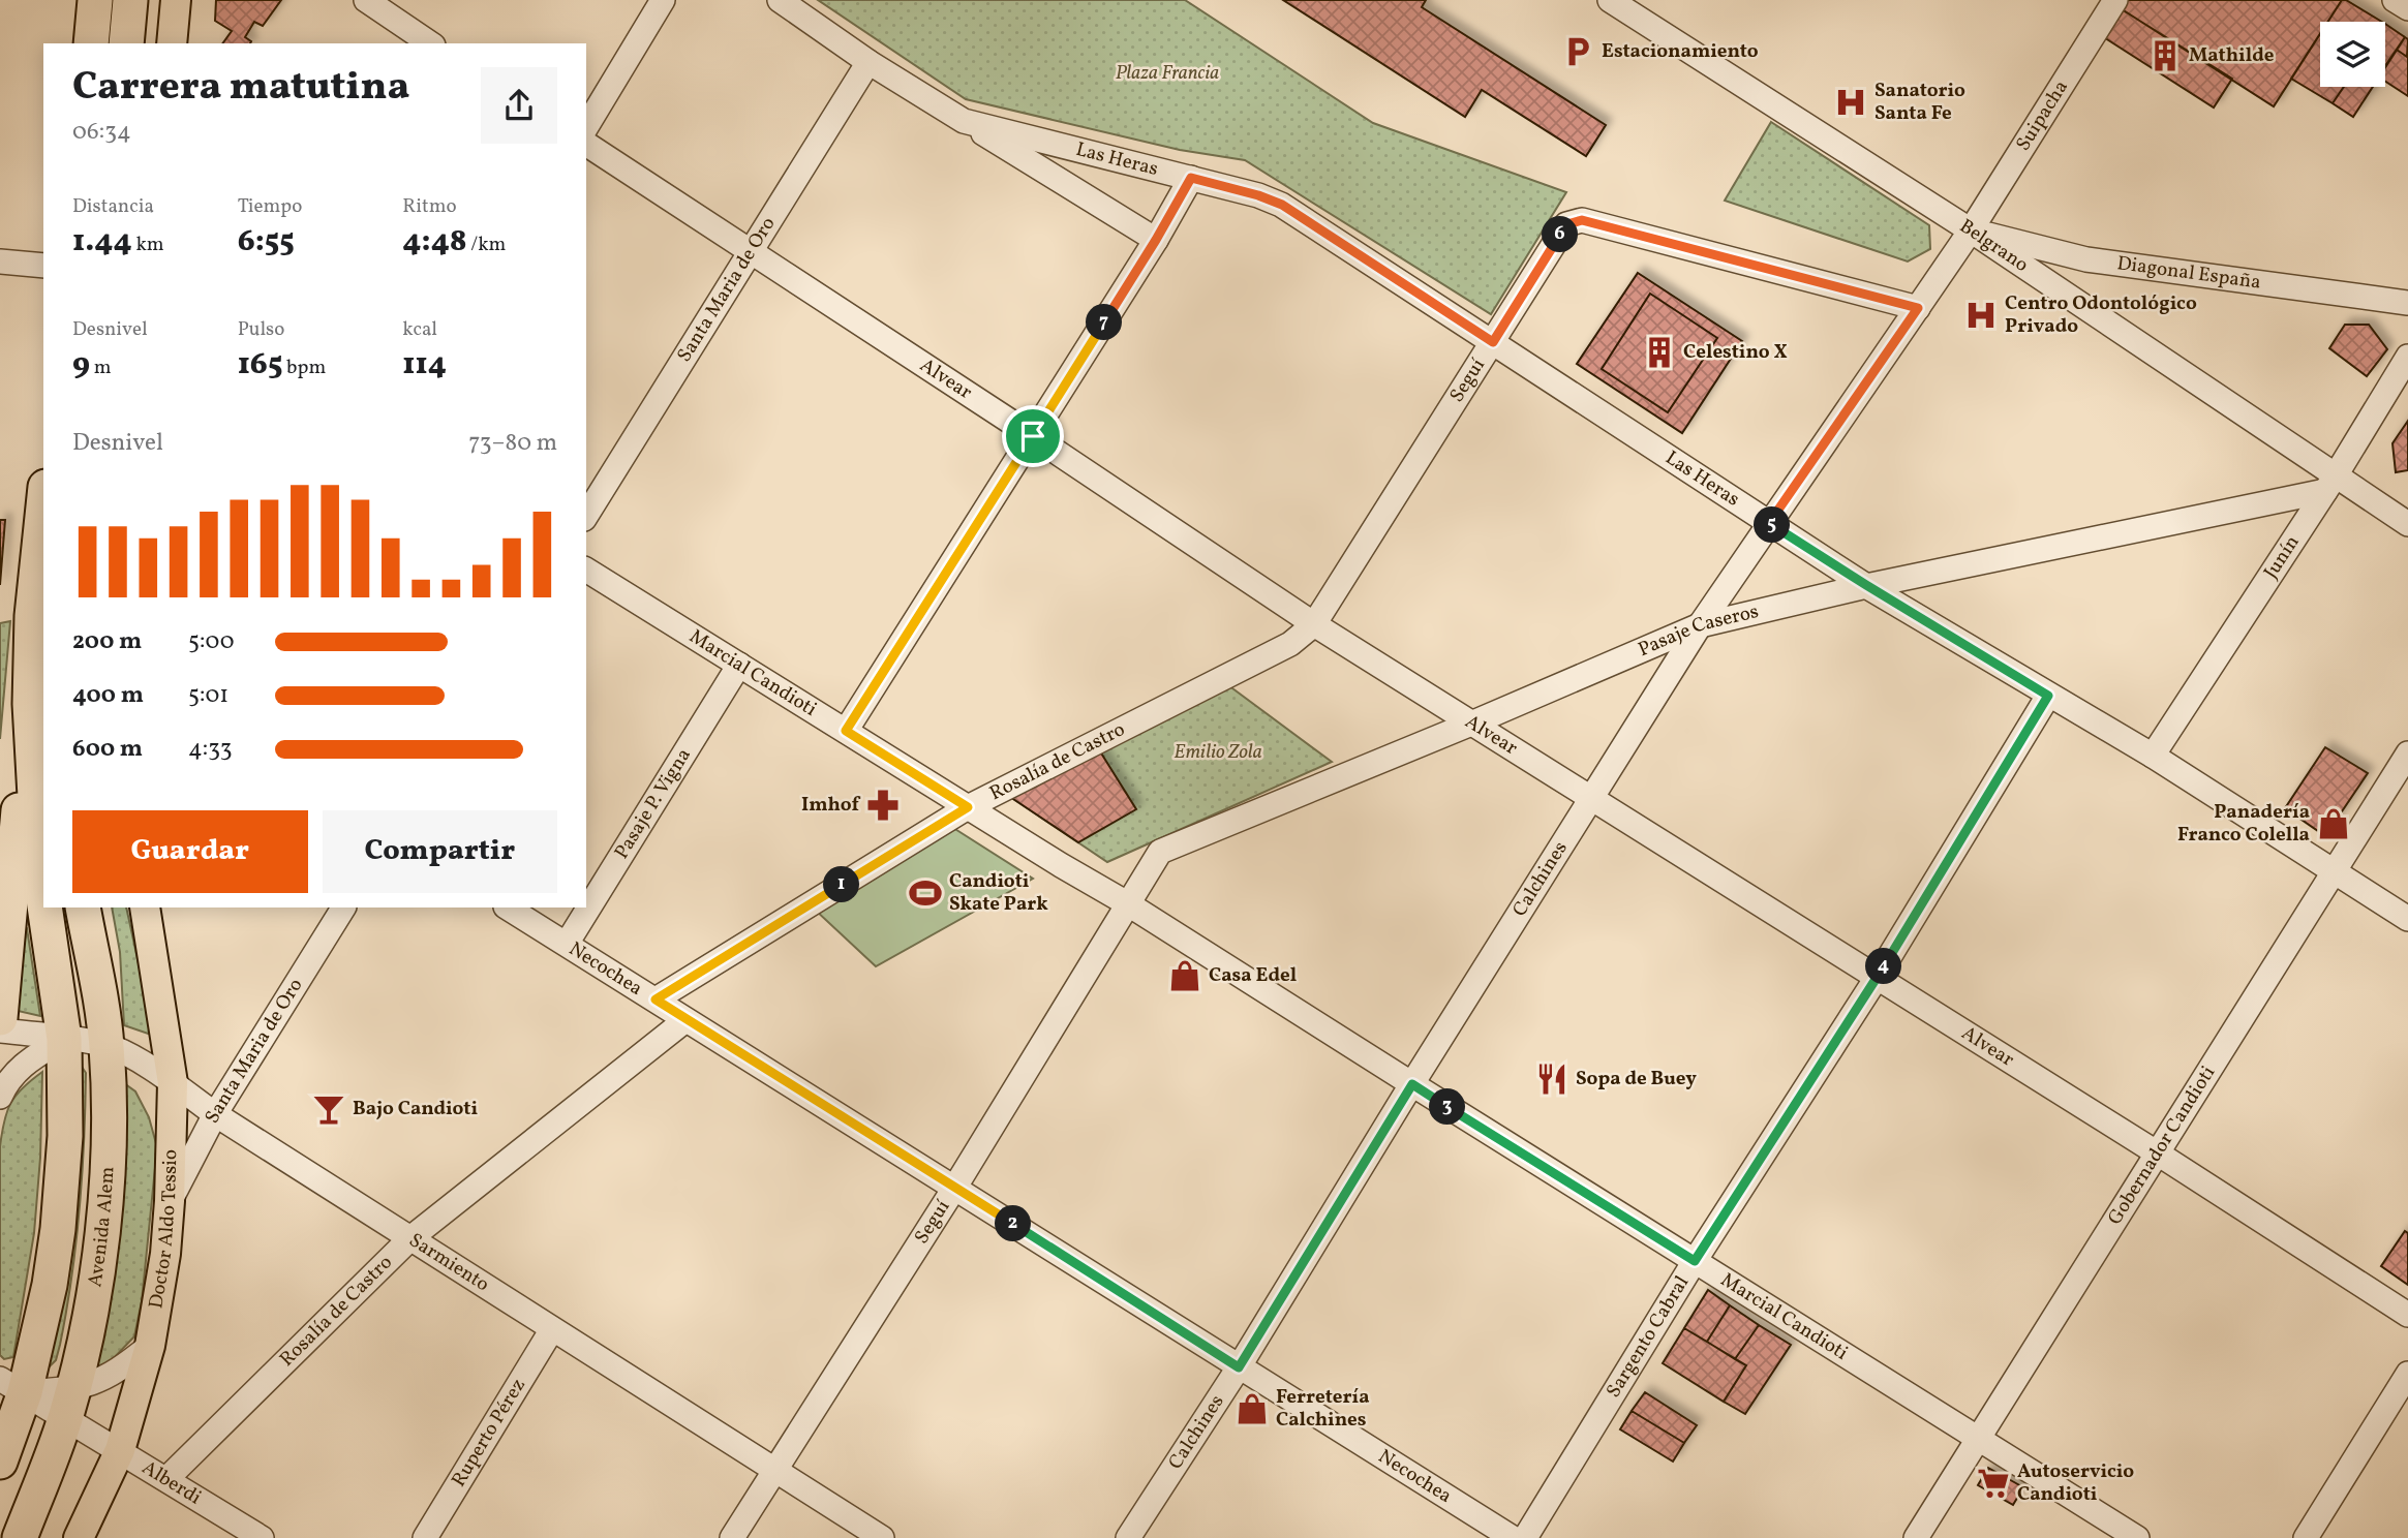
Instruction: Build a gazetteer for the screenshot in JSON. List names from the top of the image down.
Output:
{
  "streets": {
    "highway": ["Avenida Alem"],
    "main road": ["Doctor Aldo Tessio"],
    "street": [
      "Suipacha",
      "Las Heras",
      "Belgrano",
      "Diagonal España",
      "Santa Maria de Oro",
      "Alvear",
      "Seguí",
      "Junín",
      "Pasaje Caseros",
      "Marcial Candioti",
      "Rosalía de Castro",
      "Pasaje P. Vigna",
      "Calchines",
      "Necochea",
      "Gobernador Candioti",
      "Sarmiento",
      "Sargento Cabral",
      "Ruperto Pérez",
      "Alberdi"
    ]
  },
  "crossings": [
    ["Suipacha", "Belgrano"],
    ["Suipacha", "Diagonal España"],
    ["Suipacha", "Calchines"],
    ["Las Heras", "Santa Maria de Oro"],
    ["Las Heras", "Seguí"],
    ["Las Heras", "Junín"],
    ["Las Heras", "Pasaje Caseros"],
    ["Las Heras", "Calchines"],
    ["Las Heras", "Gobernador Candioti"],
    ["Las Heras", "Sargento Cabral"],
    ["Belgrano", "Diagonal España"],
    ["Belgrano", "Junín"],
    ["Belgrano", "Pasaje Caseros"],
    ["Belgrano", "Calchines"],
    ["Diagonal España", "Calchines"],
    ["Santa Maria de Oro", "Alvear"],
    ["Santa Maria de Oro", "Doctor Aldo Tessio"],
    ["Santa Maria de Oro", "Sarmiento"],
    ["Alvear", "Seguí"],
    ["Alvear", "Pasaje Caseros"],
    ["Alvear", "Rosalía de Castro"],
    ["Alvear", "Calchines"],
    ["Alvear", "Gobernador Candioti"],
    ["Alvear", "Sargento Cabral"],
    ["Seguí", "Pasaje Caseros"],
    ["Seguí", "Marcial Candioti"],
    ["Seguí", "Rosalía de Castro"],
    ["Seguí", "Calchines"],
    ["Seguí", "Necochea"],
    ["Seguí", "Sarmiento"],
    ["Junín", "Pasaje Caseros"],
    ["Pasaje Caseros", "Marcial Candioti"],
    ["Pasaje Caseros", "Calchines"],
    ["Marcial Candioti", "Rosalía de Castro"],
    ["Marcial Candioti", "Pasaje P. Vigna"],
    ["Marcial Candioti", "Calchines"],
    ["Marcial Candioti", "Gobernador Candioti"],
    ["Marcial Candioti", "Sargento Cabral"],
    ["Rosalía de Castro", "Necochea"],
    ["Rosalía de Castro", "Sarmiento"],
    ["Rosalía de Castro", "Alberdi"],
    ["Pasaje P. Vigna", "Necochea"],
    ["Calchines", "Necochea"],
    ["Avenida Alem", "Sarmiento"],
    ["Avenida Alem", "Alberdi"],
    ["Doctor Aldo Tessio", "Sarmiento"],
    ["Doctor Aldo Tessio", "Alberdi"],
    ["Sarmiento", "Ruperto Pérez"]
  ],
  "parks": ["Plaza Francia", "Emilio Zola"],
  "places": {
    "parking": ["Estacionamiento"],
    "building": ["Mathilde", "Celestino X"],
    "hospital": ["Sanatorio Santa Fe", "Centro Odontológico Privado"],
    "pharmacy": ["Imhof"],
    "shop": ["Panadería Franco Colella", "Casa Edel", "Ferretería Calchines"],
    "sports": ["Candioti Skate Park"],
    "restaurant": ["Sopa de Buey"],
    "bar": ["Bajo Candioti"],
    "supermarket": ["Autoservicio Candioti"]
  },
  "page": {
    "heading": ["Carrera matutina", "06:34"],
    "stats": [
      ["Distancia", "1.44 km"],
      ["Tiempo", "6:55"],
      ["Ritmo", "4:48 /km"],
      ["Desnivel", "9 m"],
      ["Pulso", "165 bpm"],
      ["kcal", "114"]
    ],
    "pins": [
      "6",
      "7",
      "5",
      "1",
      "4",
      "3",
      "2"
    ],
    "chart": ["Desnivel", "73–80 m"],
    "list": [
      {
        "name": "200 m",
        "note": "5:00"
      },
      {
        "name": "400 m",
        "note": "5:01"
      },
      {
        "name": "600 m",
        "note": "4:33"
      }
    ],
    "buttons": ["Guardar", "Compartir"]
  }
}
